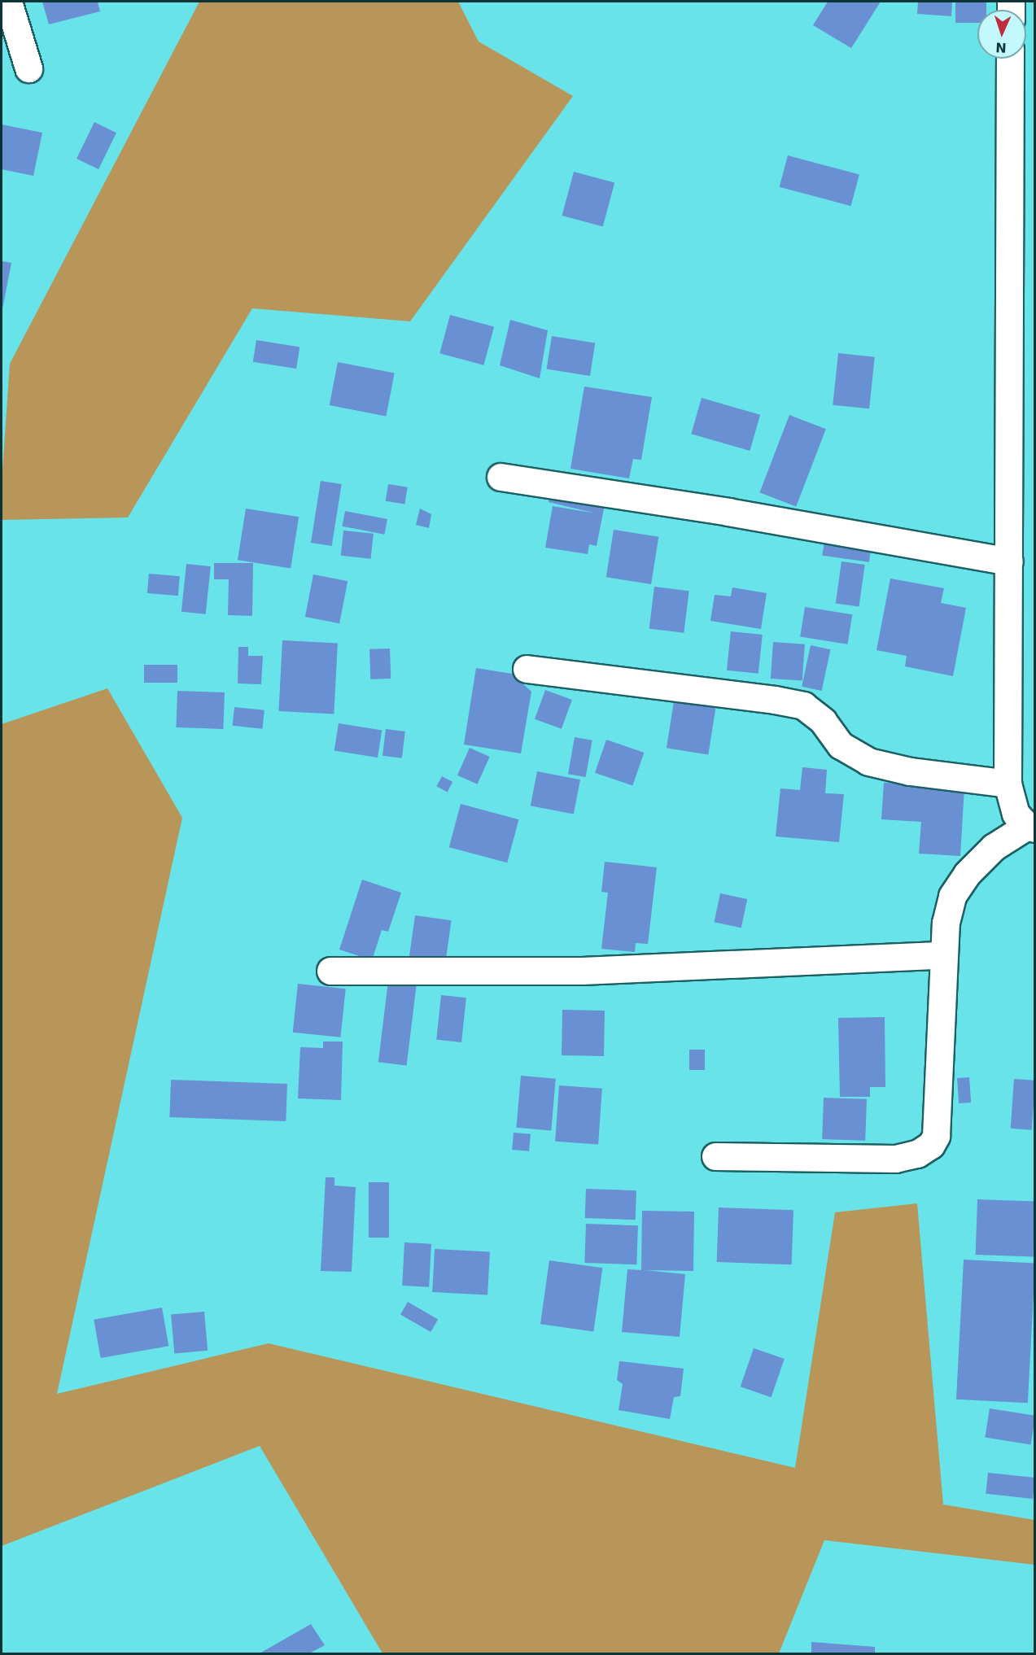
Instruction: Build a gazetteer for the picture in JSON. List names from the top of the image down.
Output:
{
  "north": "bottom"
}
